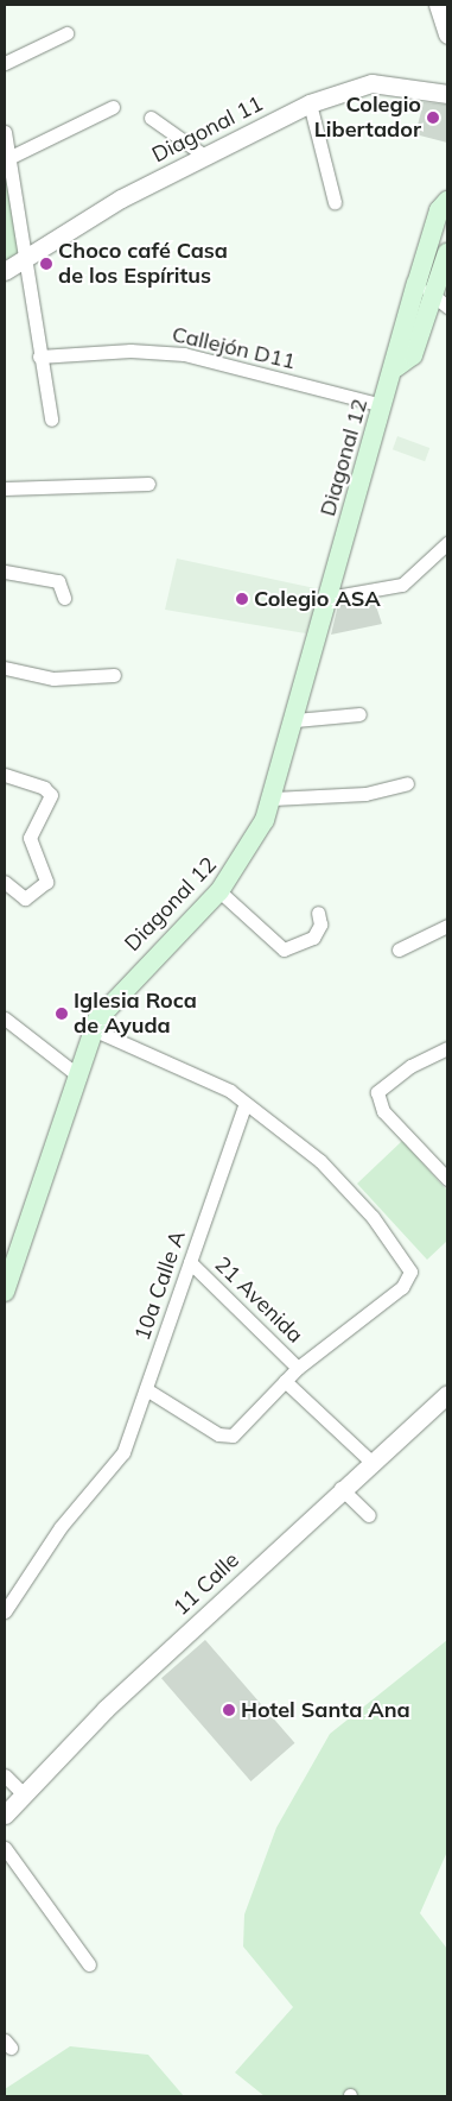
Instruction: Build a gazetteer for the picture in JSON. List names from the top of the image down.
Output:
{
  "streets": {
    "main road": ["Diagonal 12"],
    "street": [
      "Diagonal 11",
      "Callejón D11",
      "10a Calle A",
      "21 Avenida",
      "11 Calle"
    ]
  },
  "crossings": [
    ["Callejón D11", "Diagonal 12"],
    ["10a Calle A", "21 Avenida"]
  ],
  "places": [
    "Colegio Libertador",
    "Choco café Casa de los Espíritus",
    "Colegio ASA",
    "Iglesia Roca de Ayuda",
    "Hotel Santa Ana"
  ]
}
